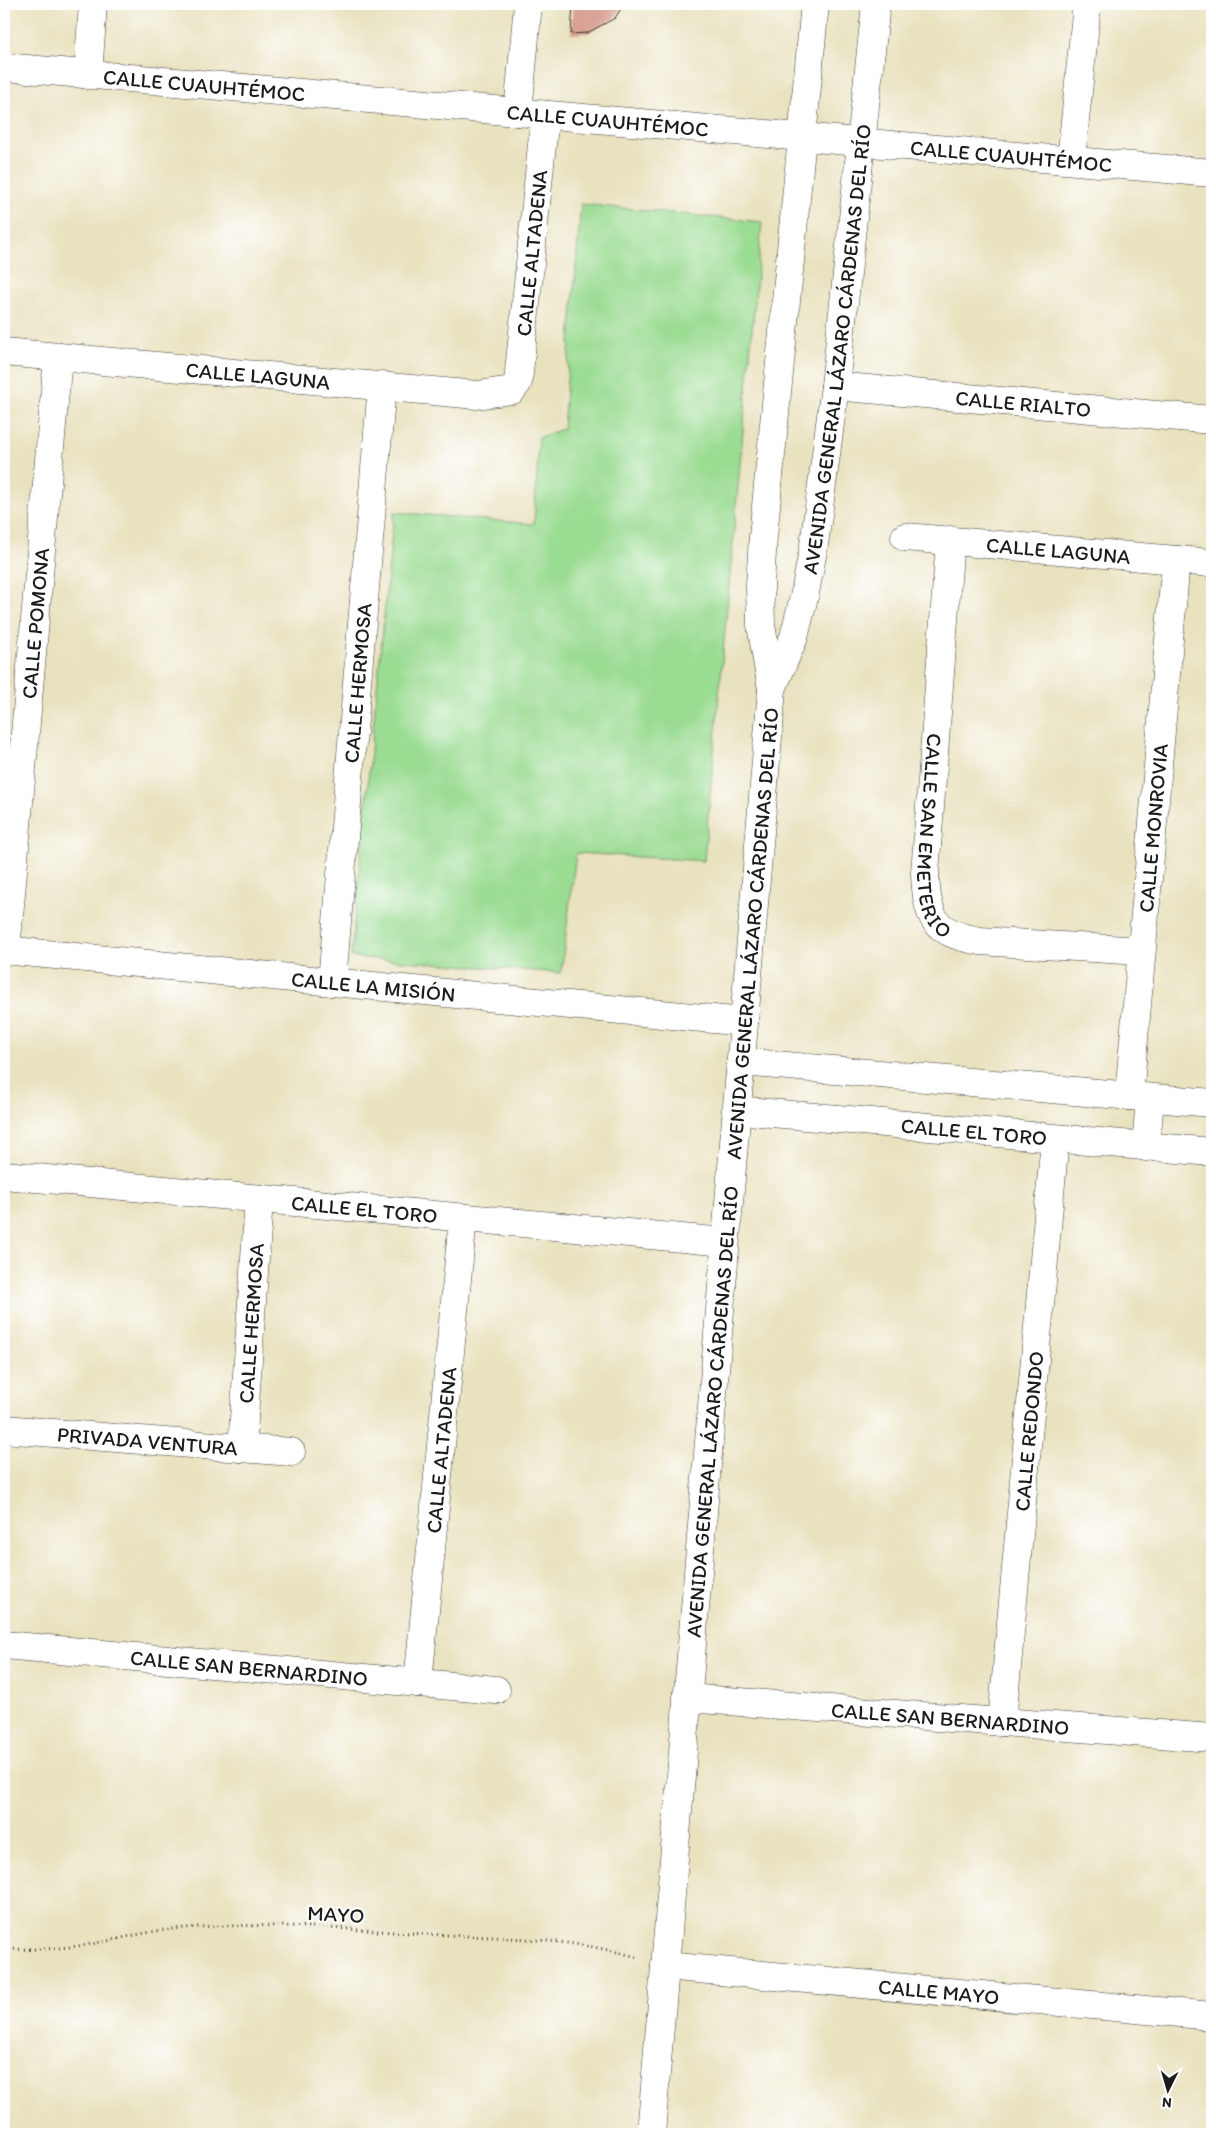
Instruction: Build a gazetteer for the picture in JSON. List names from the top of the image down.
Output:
{
  "streets": {
    "street": [
      "CALLE CUAUHTÉMOC",
      "CALLE ALTADENA",
      "AVENIDA GENERAL LÁZARO CÁRDENAS DEL RÍO",
      "CALLE LAGUNA",
      "CALLE RIALTO",
      "CALLE POMONA",
      "CALLE HERMOSA",
      "CALLE MONROVIA",
      "CALLE SAN EMETERIO",
      "CALLE LA MISIÓN",
      "CALLE EL TORO",
      "CALLE REDONDO",
      "PRIVADA VENTURA",
      "CALLE SAN BERNARDINO",
      "CALLE MAYO"
    ],
    "path": ["MAYO"]
  },
  "crossings": [
    ["CALLE CUAUHTÉMOC", "CALLE ALTADENA"],
    ["CALLE CUAUHTÉMOC", "AVENIDA GENERAL LÁZARO CÁRDENAS DEL RÍO"],
    ["CALLE ALTADENA", "CALLE LAGUNA"],
    ["CALLE ALTADENA", "CALLE EL TORO"],
    ["CALLE ALTADENA", "CALLE SAN BERNARDINO"],
    ["AVENIDA GENERAL LÁZARO CÁRDENAS DEL RÍO", "CALLE RIALTO"],
    ["AVENIDA GENERAL LÁZARO CÁRDENAS DEL RÍO", "CALLE LA MISIÓN"],
    ["AVENIDA GENERAL LÁZARO CÁRDENAS DEL RÍO", "CALLE EL TORO"],
    ["AVENIDA GENERAL LÁZARO CÁRDENAS DEL RÍO", "CALLE SAN BERNARDINO"],
    ["AVENIDA GENERAL LÁZARO CÁRDENAS DEL RÍO", "MAYO"],
    ["AVENIDA GENERAL LÁZARO CÁRDENAS DEL RÍO", "CALLE MAYO"],
    ["CALLE LAGUNA", "CALLE POMONA"],
    ["CALLE LAGUNA", "CALLE HERMOSA"],
    ["CALLE LAGUNA", "CALLE MONROVIA"],
    ["CALLE LAGUNA", "CALLE SAN EMETERIO"],
    ["CALLE POMONA", "CALLE LA MISIÓN"],
    ["CALLE HERMOSA", "CALLE LA MISIÓN"],
    ["CALLE HERMOSA", "CALLE EL TORO"],
    ["CALLE HERMOSA", "PRIVADA VENTURA"],
    ["CALLE MONROVIA", "CALLE SAN EMETERIO"],
    ["CALLE MONROVIA", "CALLE EL TORO"],
    ["CALLE EL TORO", "CALLE REDONDO"],
    ["CALLE REDONDO", "CALLE SAN BERNARDINO"],
    ["MAYO", "CALLE MAYO"]
  ],
  "north": "bottom"
}
